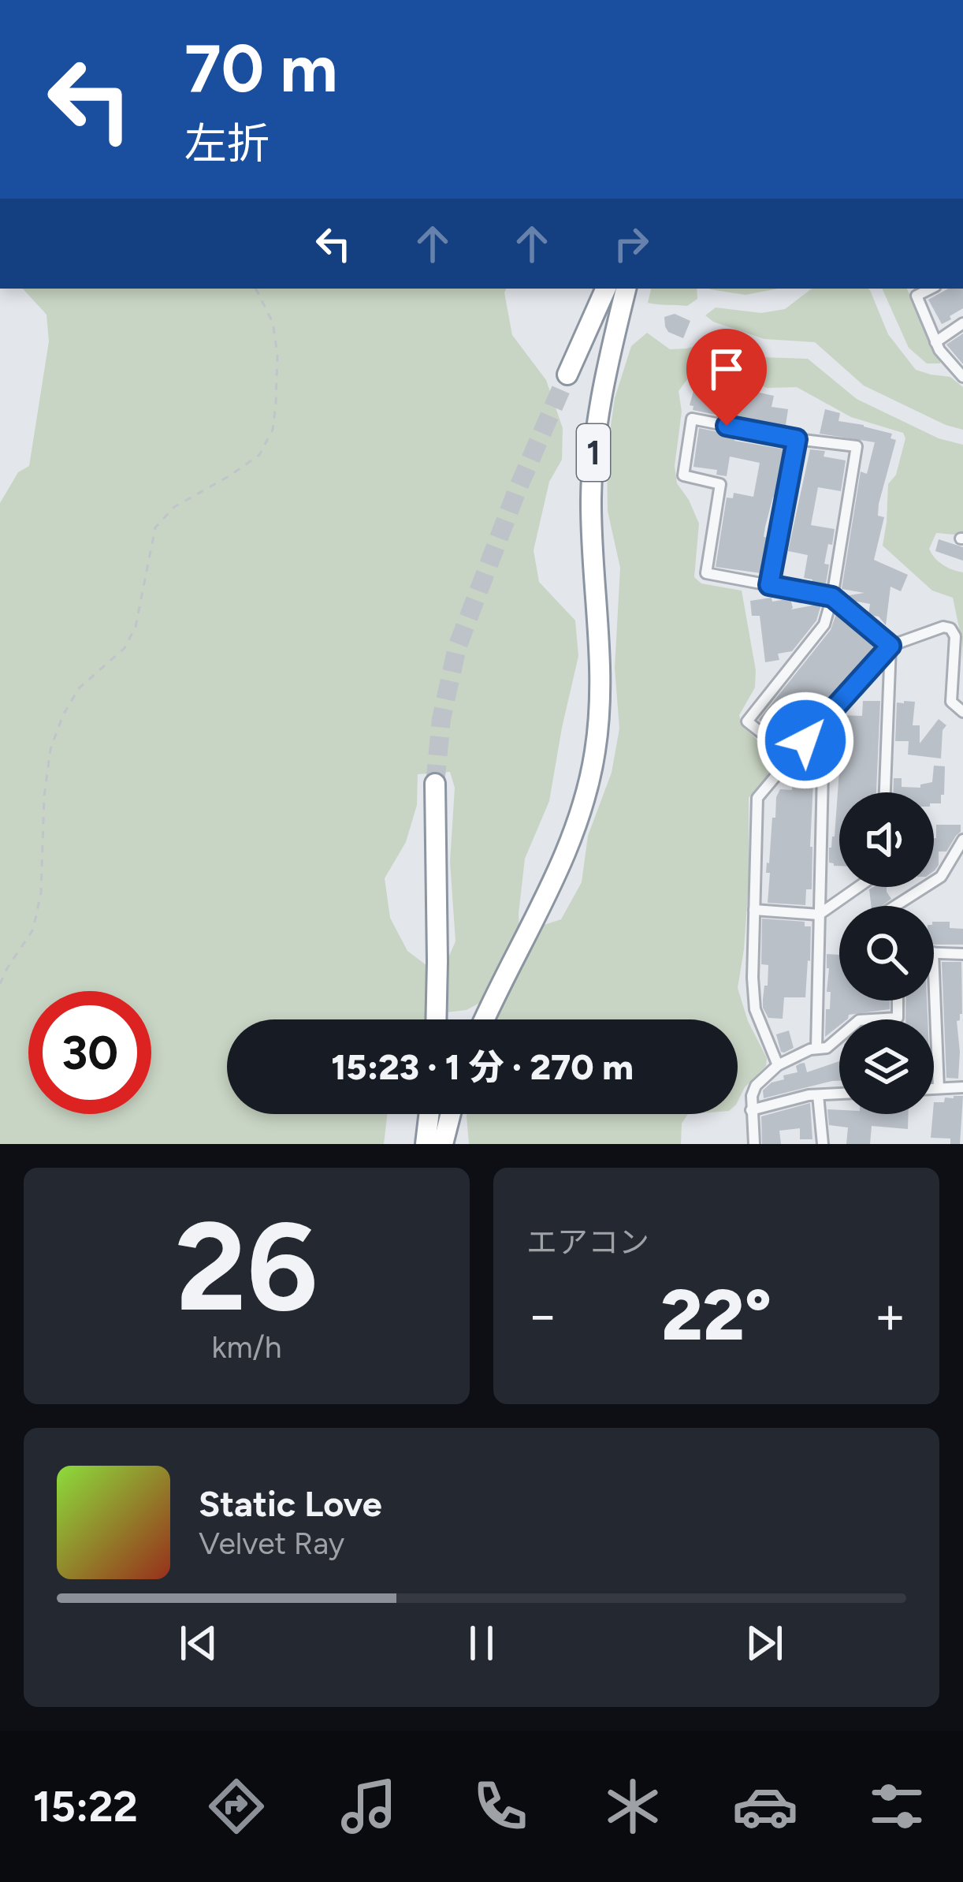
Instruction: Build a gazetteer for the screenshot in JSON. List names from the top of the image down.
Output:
{
  "streets": {
    "highway": ["1"]
  },
  "page": {
    "turn": ["70 m", "左折"],
    "limit": "30",
    "trip": "15:23 · 1 分 · 270 m",
    "tile": [
      ["26", "km/h"],
      "エアコン"
    ],
    "heat": ["−", "22°", "+"],
    "song": ["Static Love", "Velvet Ray"],
    "tabs": "15:22"
  }
}
